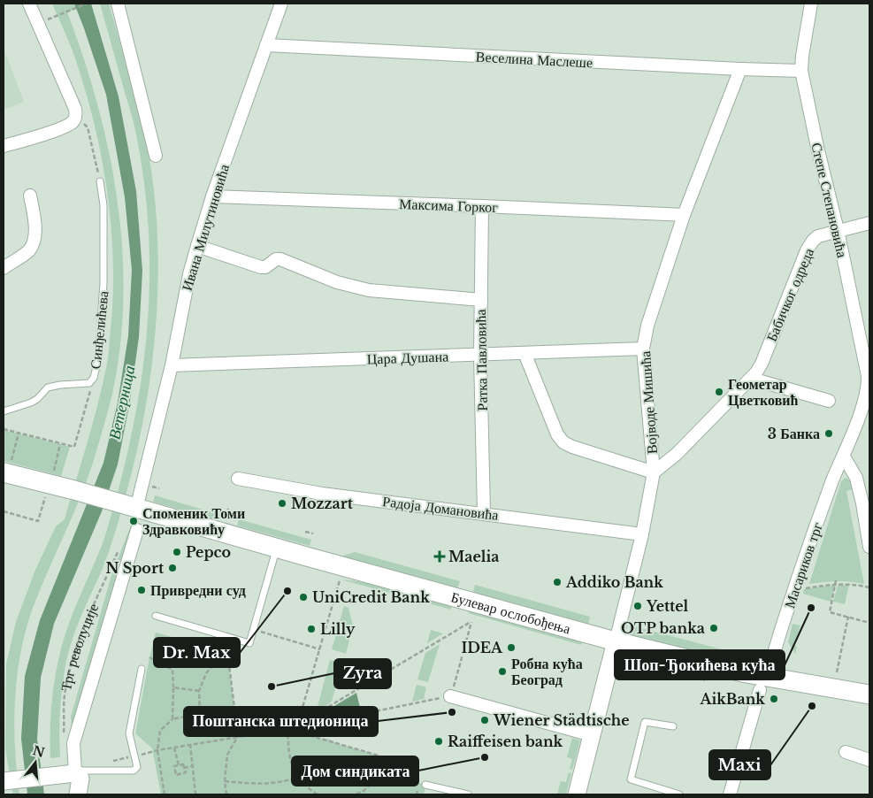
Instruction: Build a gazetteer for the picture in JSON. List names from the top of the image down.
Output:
{
  "streets": {
    "main road": ["Булевар ослобођења"],
    "street": [
      "Веселина Маслеше",
      "Степе Степановића",
      "Максима Горког",
      "Ивана Милутиновића",
      "Бабичког одреда",
      "Цара Душана",
      "Ратка Павловића",
      "Војводе Мишића",
      "Радоја Домановића",
      "Масариков трг"
    ],
    "lane": ["Синђелићева"],
    "path": ["Трг револуције"]
  },
  "crossings": [
    ["Веселина Маслеше", "Степе Степановића"],
    ["Веселина Маслеше", "Ивана Милутиновића"],
    ["Веселина Маслеше", "Војводе Мишића"],
    ["Степе Степановића", "Бабичког одреда"],
    ["Степе Степановића", "Масариков трг"],
    ["Максима Горког", "Ивана Милутиновића"],
    ["Максима Горког", "Ратка Павловића"],
    ["Максима Горког", "Војводе Мишића"],
    ["Ивана Милутиновића", "Цара Душана"],
    ["Ивана Милутиновића", "Булевар ослобођења"],
    ["Бабичког одреда", "Војводе Мишића"],
    ["Цара Душана", "Ратка Павловића"],
    ["Цара Душана", "Војводе Мишића"],
    ["Ратка Павловића", "Радоја Домановића"],
    ["Војводе Мишића", "Радоја Домановића"],
    ["Војводе Мишића", "Булевар ослобођења"],
    ["Масариков трг", "Булевар ослобођења"]
  ],
  "water": ["Ветерница"],
  "places": {
    "other": [
      "Геометар Цветковић",
      "3 Банка",
      "Mozzart",
      "Споменик Томи Здравковићу",
      "Pepco",
      "N Sport",
      "Addiko Bank",
      "Привредни суд",
      "Dr. Max",
      "UniCredit Bank",
      "Yettel",
      "Шоп-Ђокићева кућа",
      "OTP banka",
      "Lilly",
      "IDEA",
      "Робна кућа Београд",
      "Zyra",
      "AikBank",
      "Maxi",
      "Поштанска штедионица",
      "Wiener Städtische",
      "Raiffeisen bank",
      "Дом синдиката"
    ],
    "health": ["Maelia"]
  },
  "north": "top"
}
